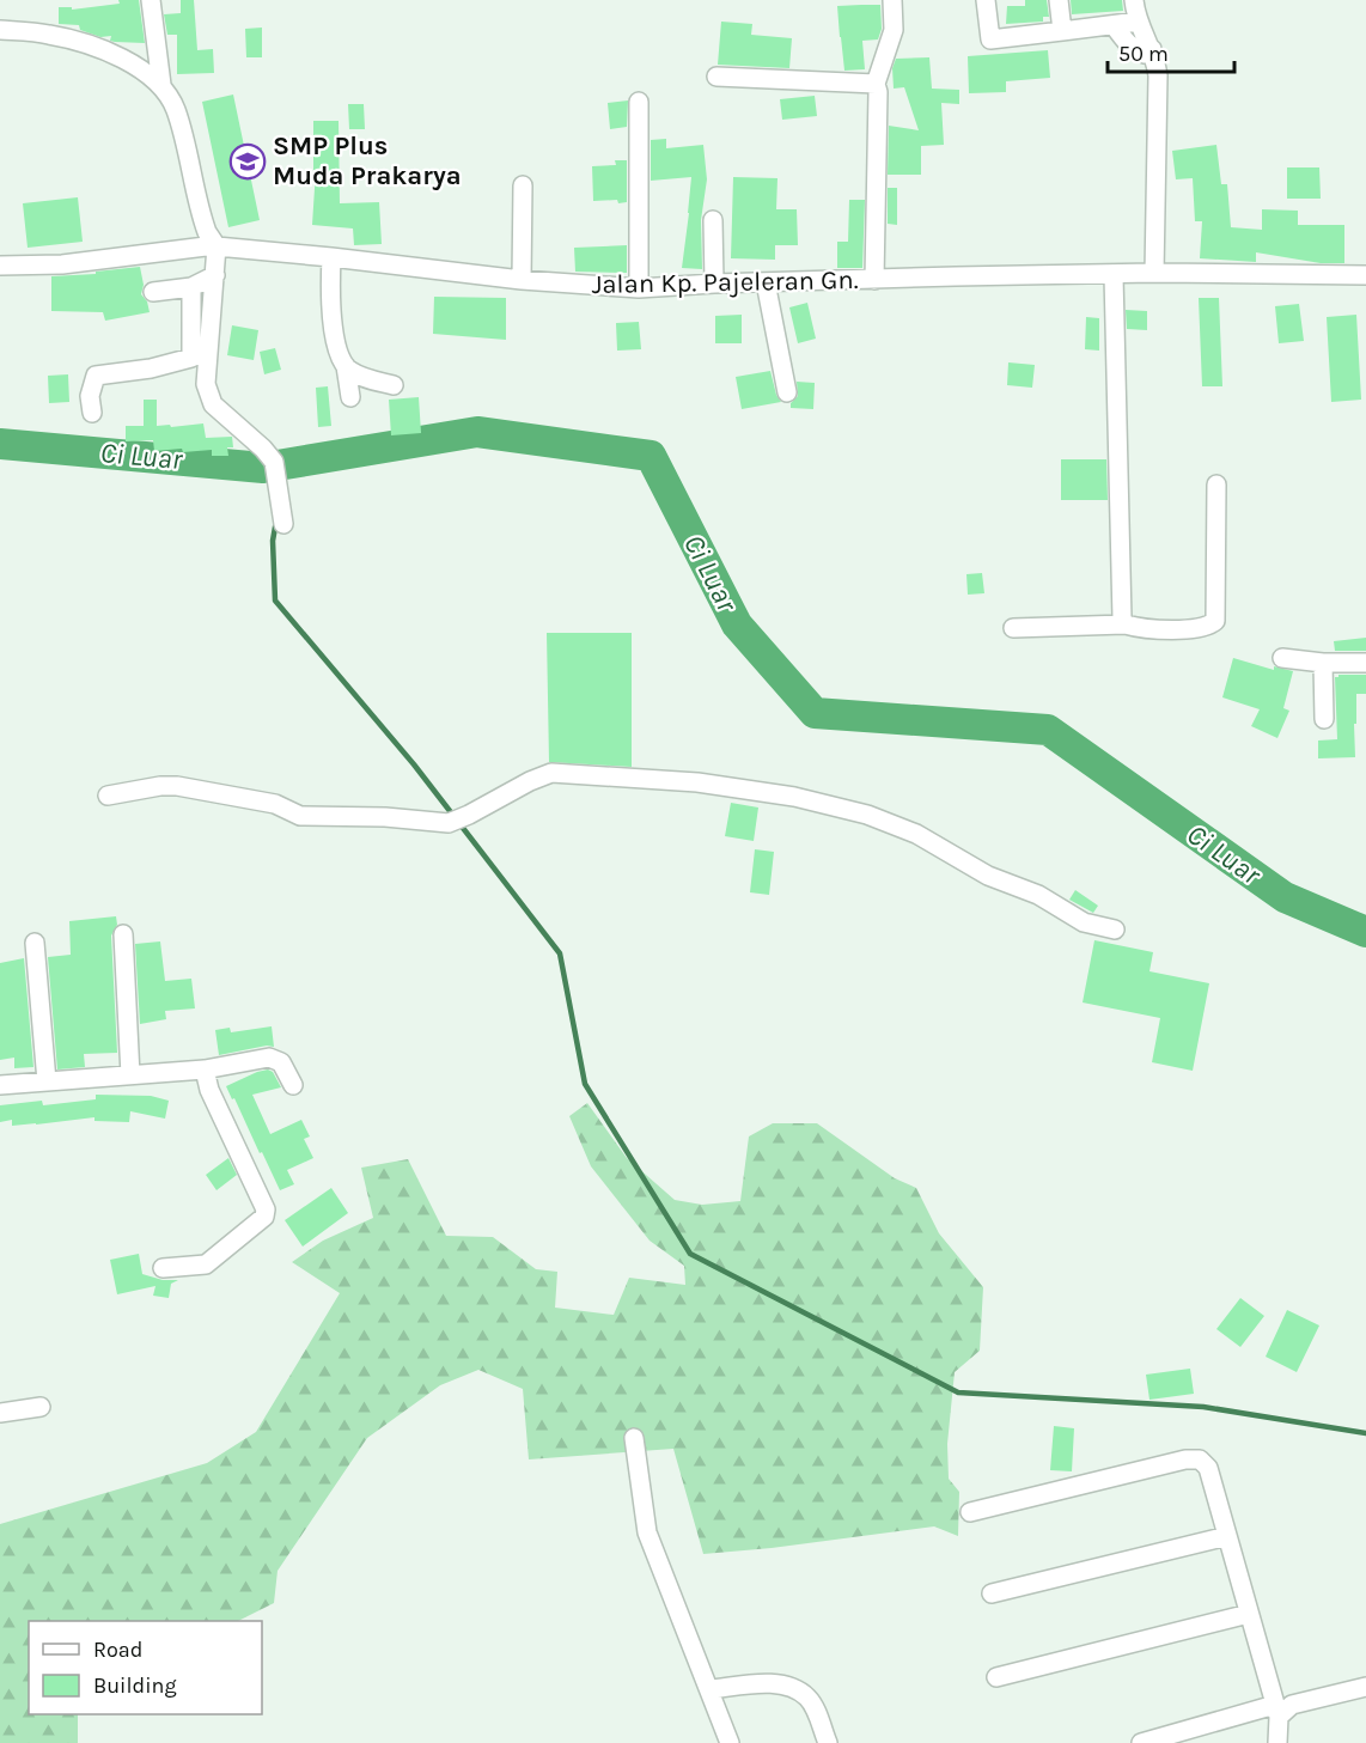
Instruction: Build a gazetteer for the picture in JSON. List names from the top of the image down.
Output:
{
  "streets": {
    "street": ["Jalan Kp. Pajeleran Gn."]
  },
  "water": ["Ci Luar"],
  "places": {
    "school or university": ["SMP Plus Muda Prakarya"]
  },
  "legend": ["Road", "Building"],
  "scale_bar": "50 m"
}
